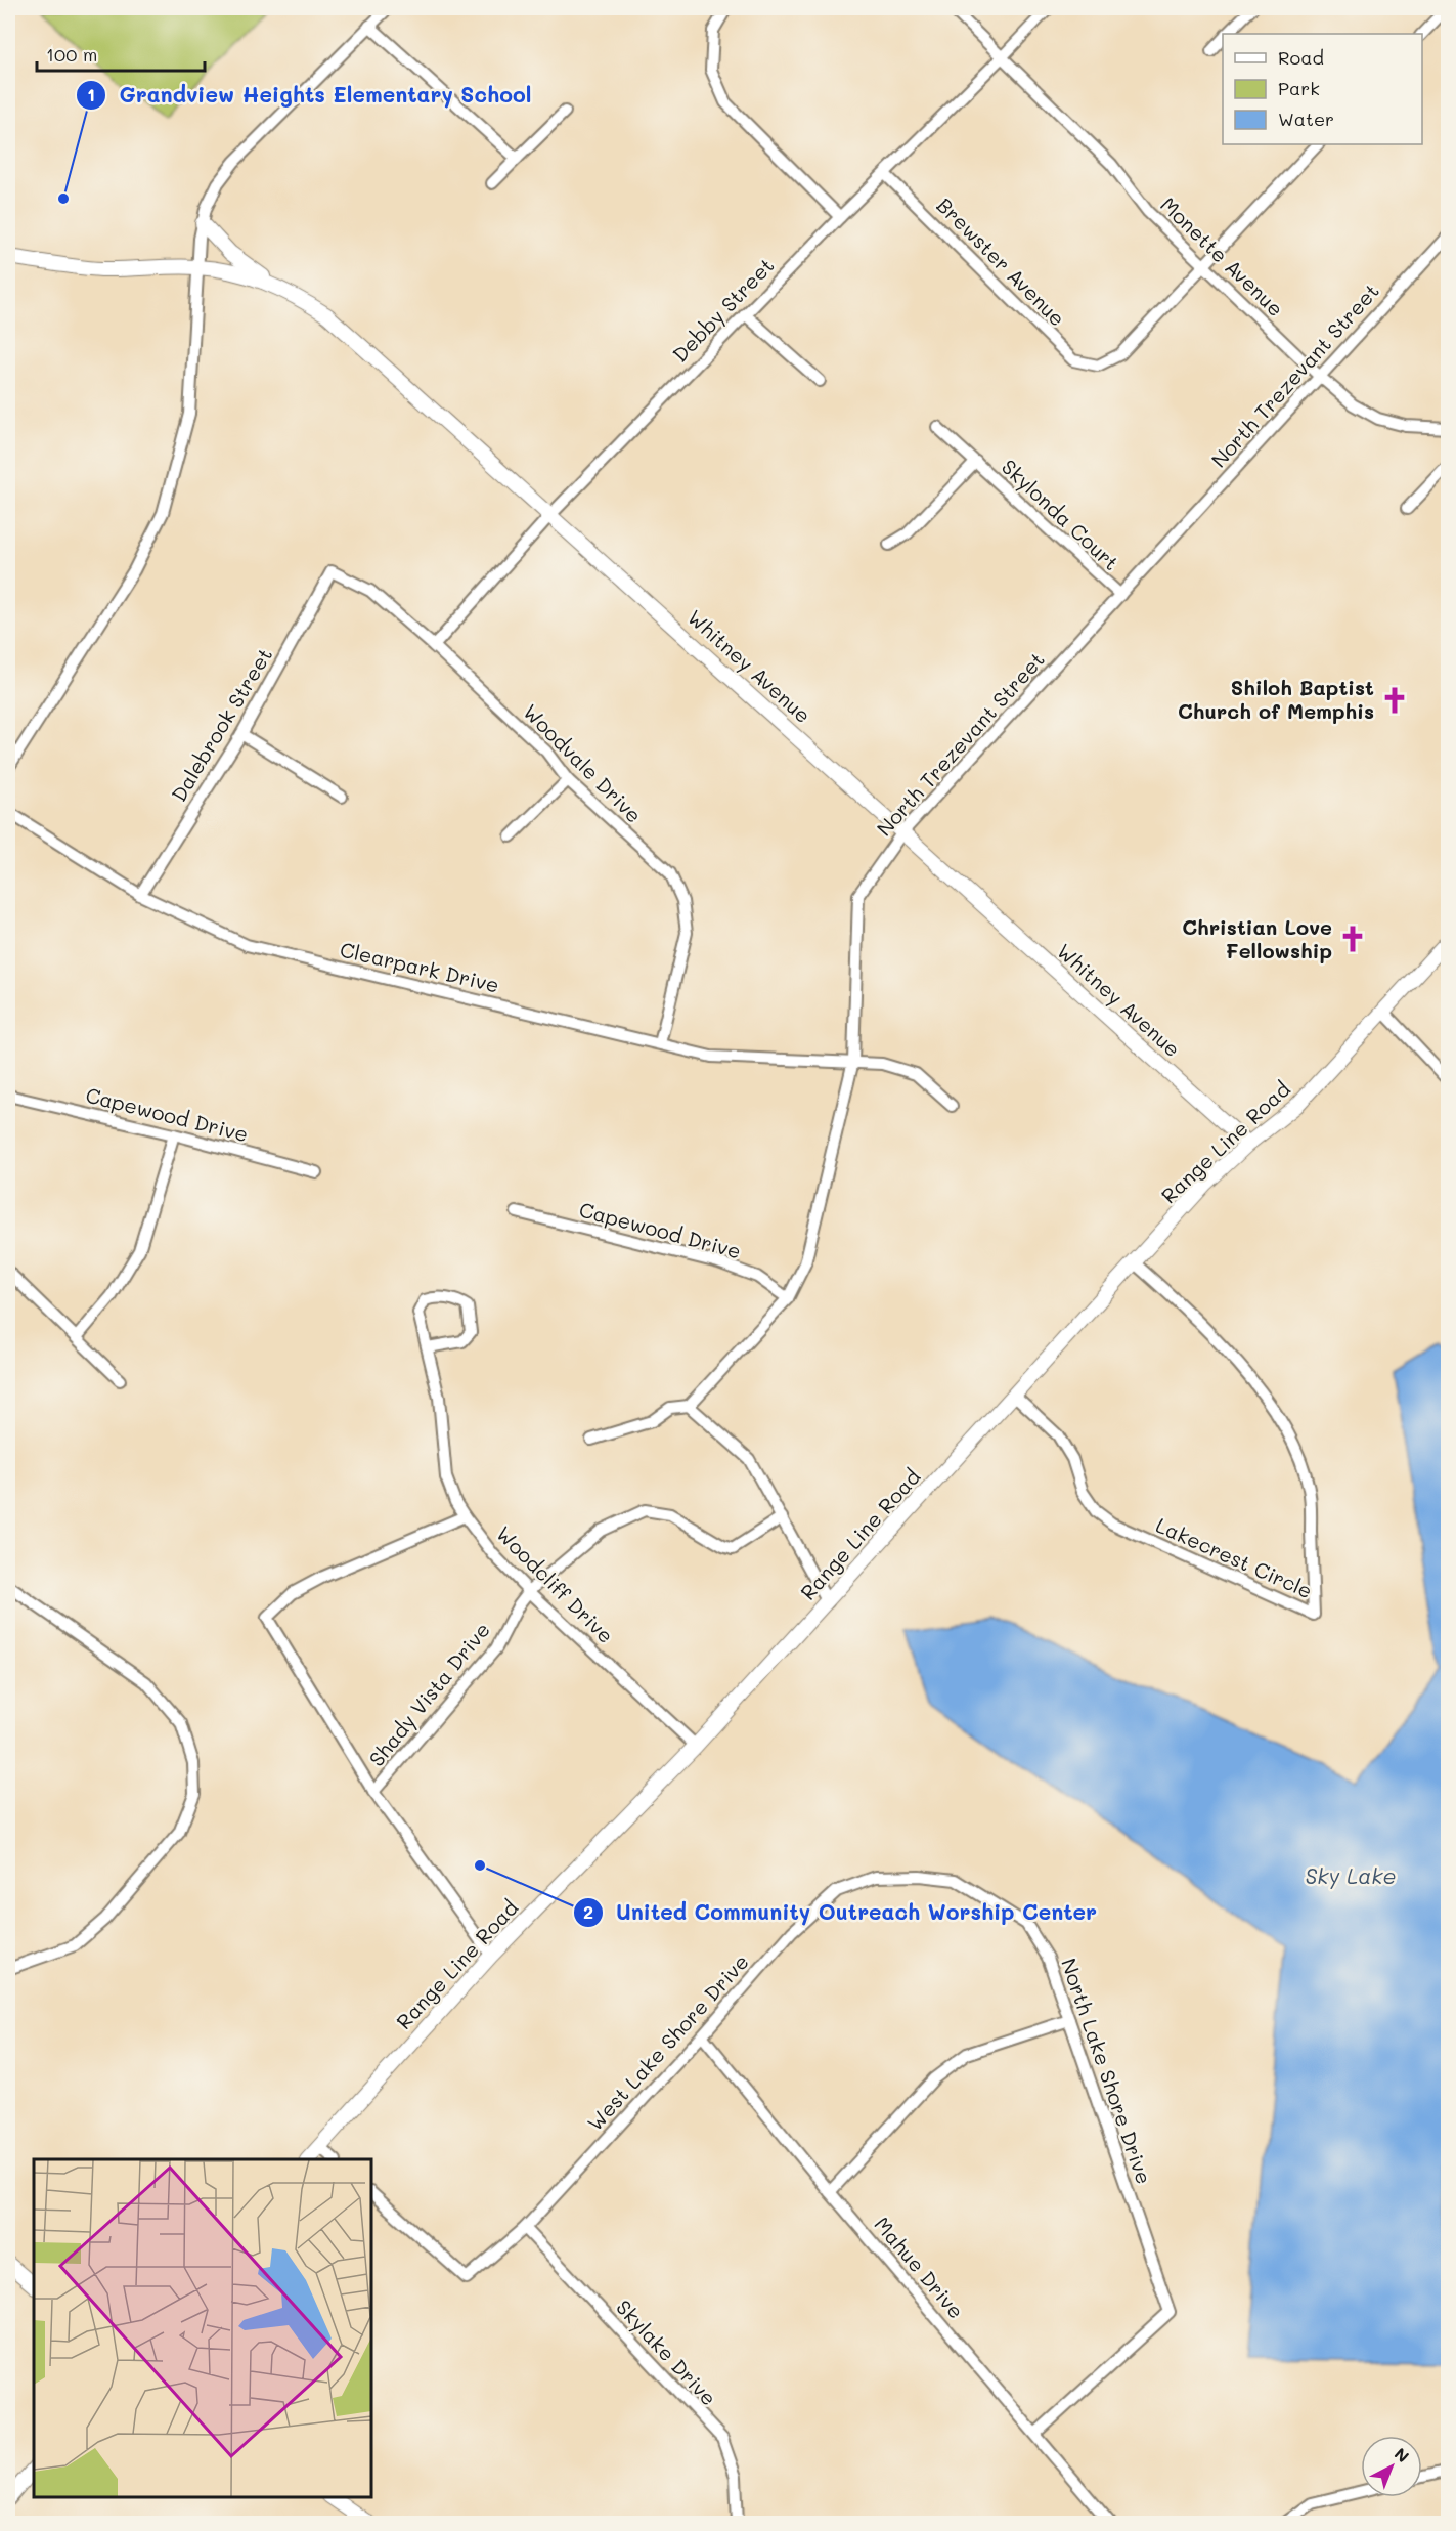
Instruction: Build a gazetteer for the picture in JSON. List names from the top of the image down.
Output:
{
  "streets": {
    "main road": ["Whitney Avenue", "Range Line Road"],
    "street": [
      "Monette Avenue",
      "Brewster Avenue",
      "Debby Street",
      "North Trezevant Street",
      "Skylonda Court",
      "Dalebrook Street",
      "Woodvale Drive",
      "Clearpark Drive",
      "Capewood Drive",
      "Lakecrest Circle",
      "Woodcliff Drive",
      "Shady Vista Drive",
      "West Lake Shore Drive",
      "North Lake Shore Drive",
      "Mahue Drive",
      "Skylake Drive"
    ]
  },
  "crossings": [
    ["Monette Avenue", "Brewster Avenue"],
    ["Monette Avenue", "Debby Street"],
    ["Monette Avenue", "North Trezevant Street"],
    ["Brewster Avenue", "Debby Street"],
    ["Debby Street", "Whitney Avenue"],
    ["Debby Street", "Woodvale Drive"],
    ["North Trezevant Street", "Skylonda Court"],
    ["North Trezevant Street", "Whitney Avenue"],
    ["North Trezevant Street", "Clearpark Drive"],
    ["North Trezevant Street", "Capewood Drive"],
    ["Whitney Avenue", "Range Line Road"],
    ["Dalebrook Street", "Woodvale Drive"],
    ["Dalebrook Street", "Clearpark Drive"],
    ["Woodvale Drive", "Clearpark Drive"],
    ["Range Line Road", "Lakecrest Circle"],
    ["Range Line Road", "Woodcliff Drive"],
    ["Woodcliff Drive", "Shady Vista Drive"],
    ["West Lake Shore Drive", "North Lake Shore Drive"],
    ["West Lake Shore Drive", "Mahue Drive"],
    ["West Lake Shore Drive", "Skylake Drive"],
    ["North Lake Shore Drive", "Mahue Drive"]
  ],
  "water": ["Sky Lake"],
  "places": {
    "other": ["Grandview Heights Elementary School", "United Community Outreach Worship Center"],
    "church": ["Shiloh Baptist Church of Memphis", "Christian Love Fellowship"]
  },
  "legend": ["Road", "Park", "Water"],
  "scale_bar": "100 m",
  "north": "top right"
}
